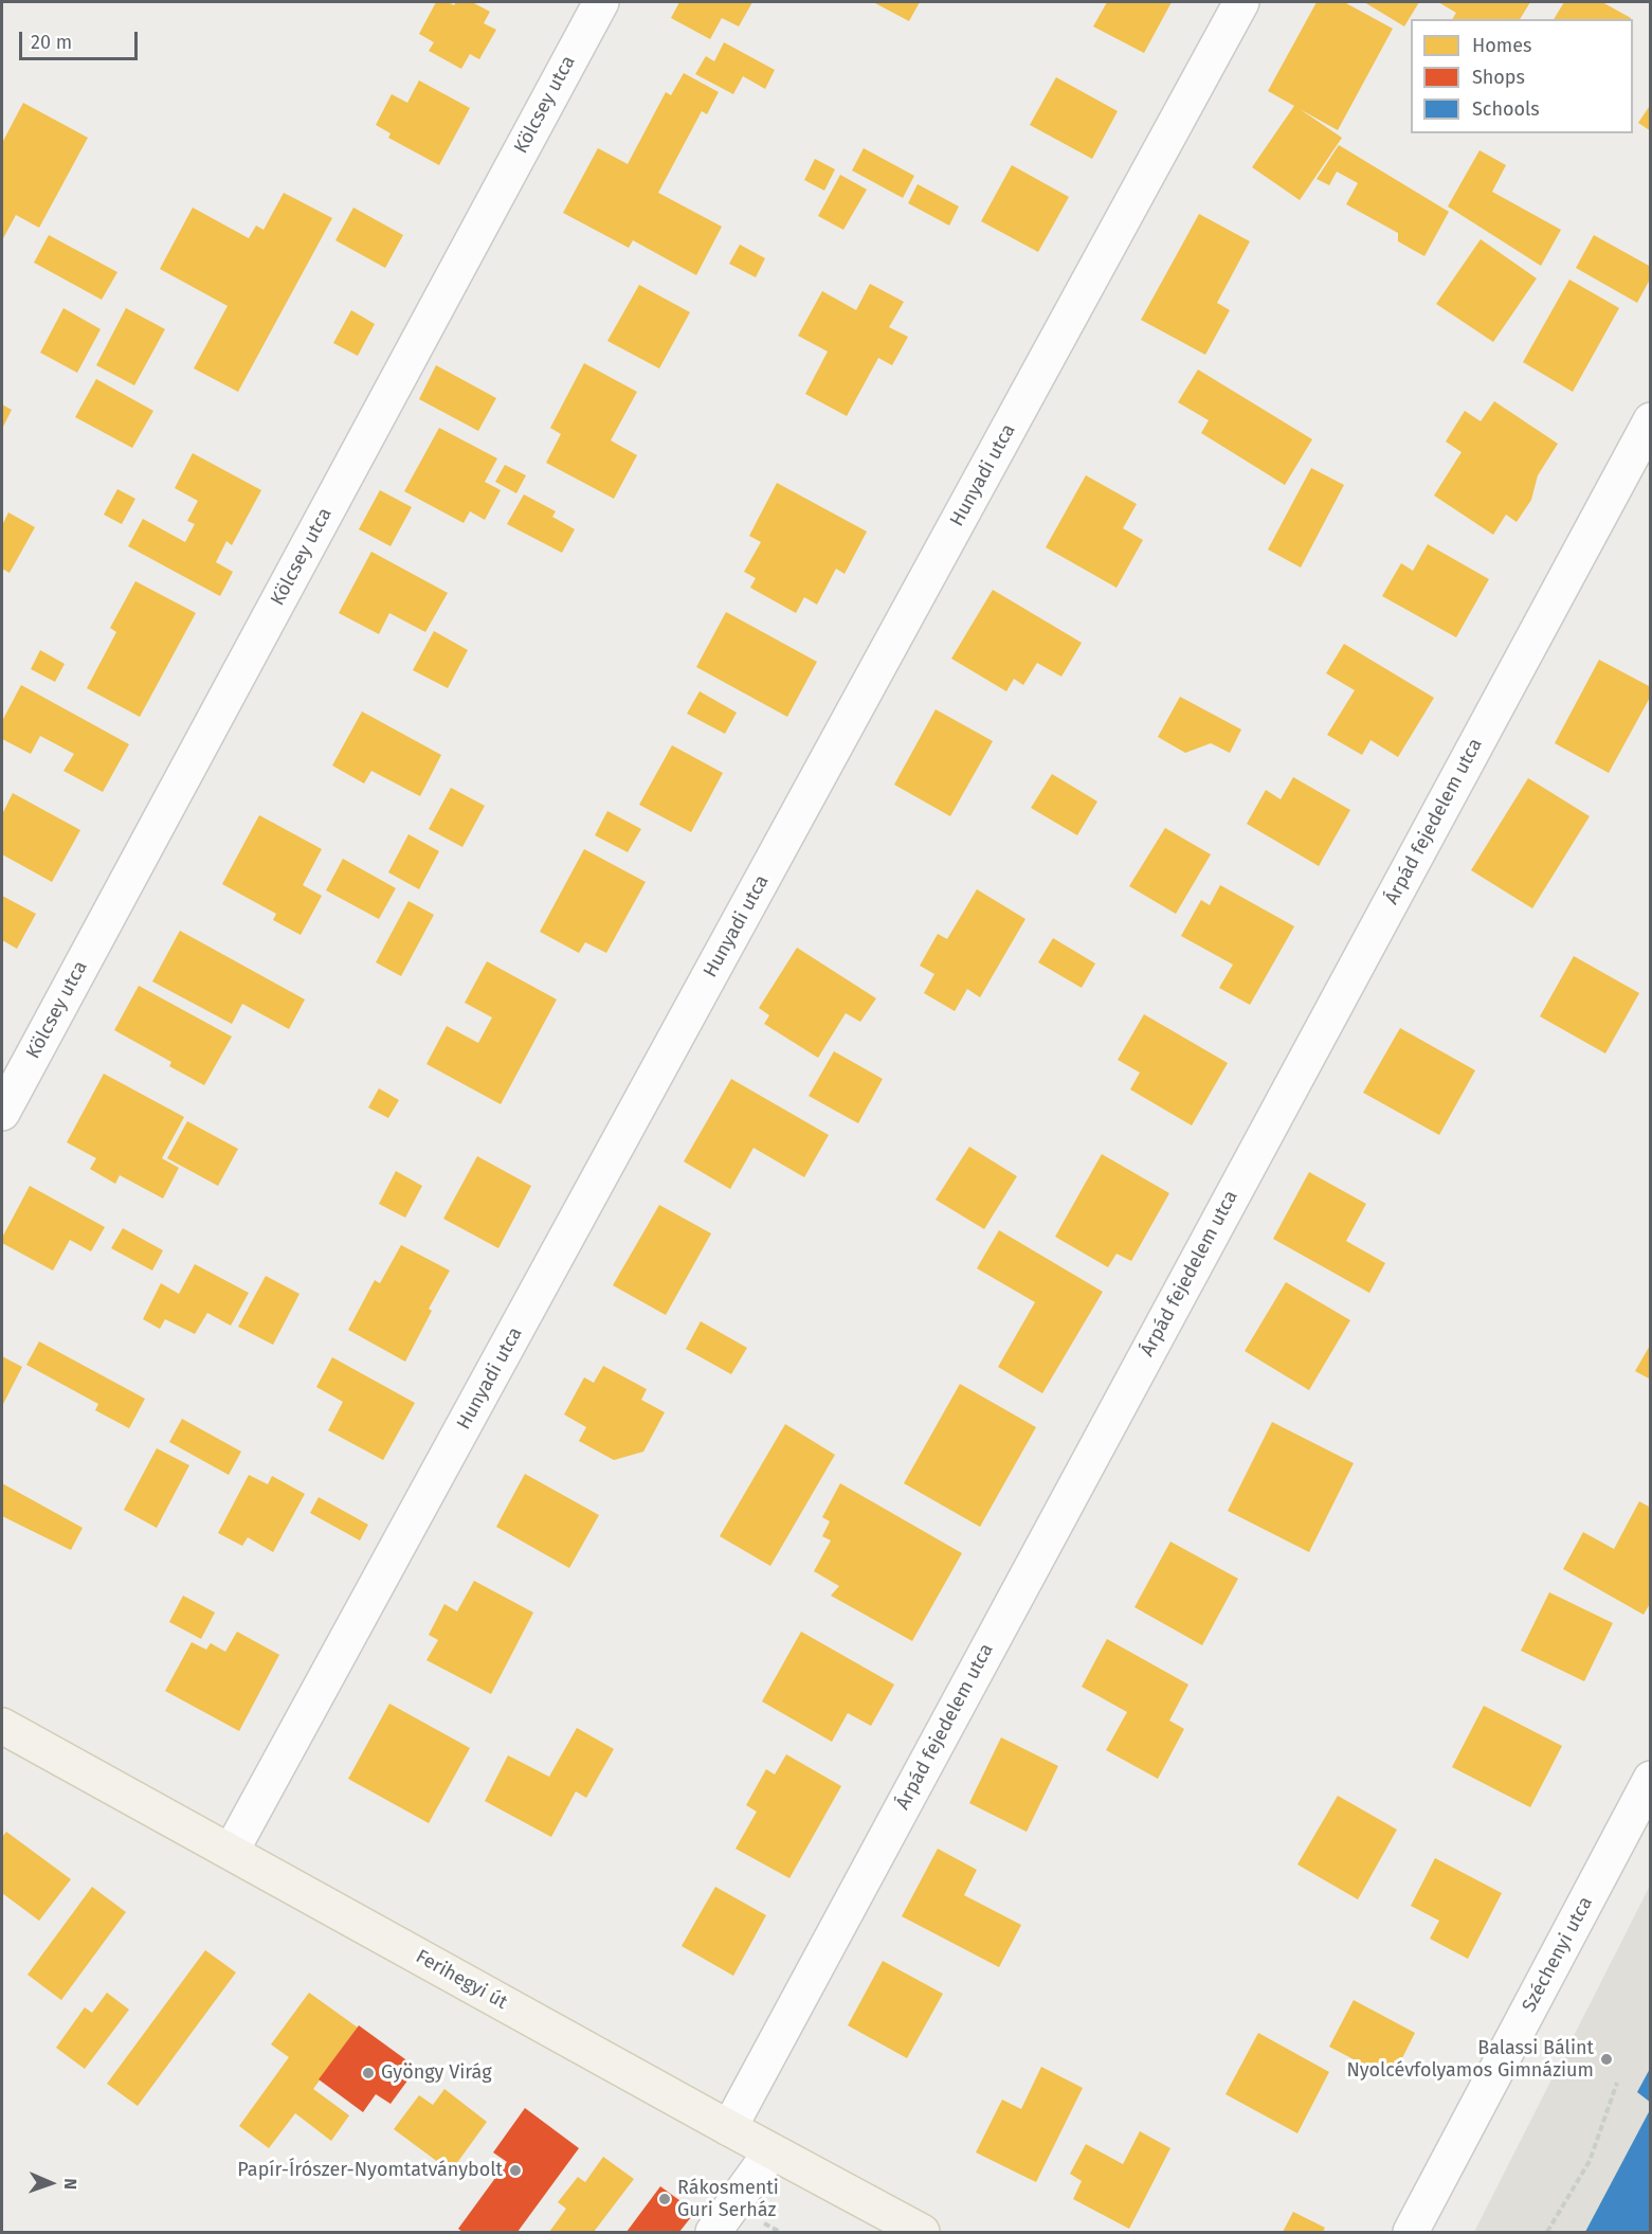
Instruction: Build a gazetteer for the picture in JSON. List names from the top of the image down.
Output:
{
  "streets": {
    "main road": ["Ferihegyi út"],
    "street": [
      "Kölcsey utca",
      "Hunyadi utca",
      "Árpád fejedelem utca",
      "Széchenyi utca"
    ]
  },
  "crossings": [
    ["Hunyadi utca", "Ferihegyi út"],
    ["Árpád fejedelem utca", "Ferihegyi út"]
  ],
  "places": [
    "Balassi Bálint Nyolcévfolyamos Gimnázium",
    "Gyöngy Virág",
    "Papír-Írószer-Nyomtatványbolt",
    "Rákosmenti Guri Serház"
  ],
  "legend": ["Homes", "Shops", "Schools"],
  "scale_bar": "20 m",
  "north": "right"
}
